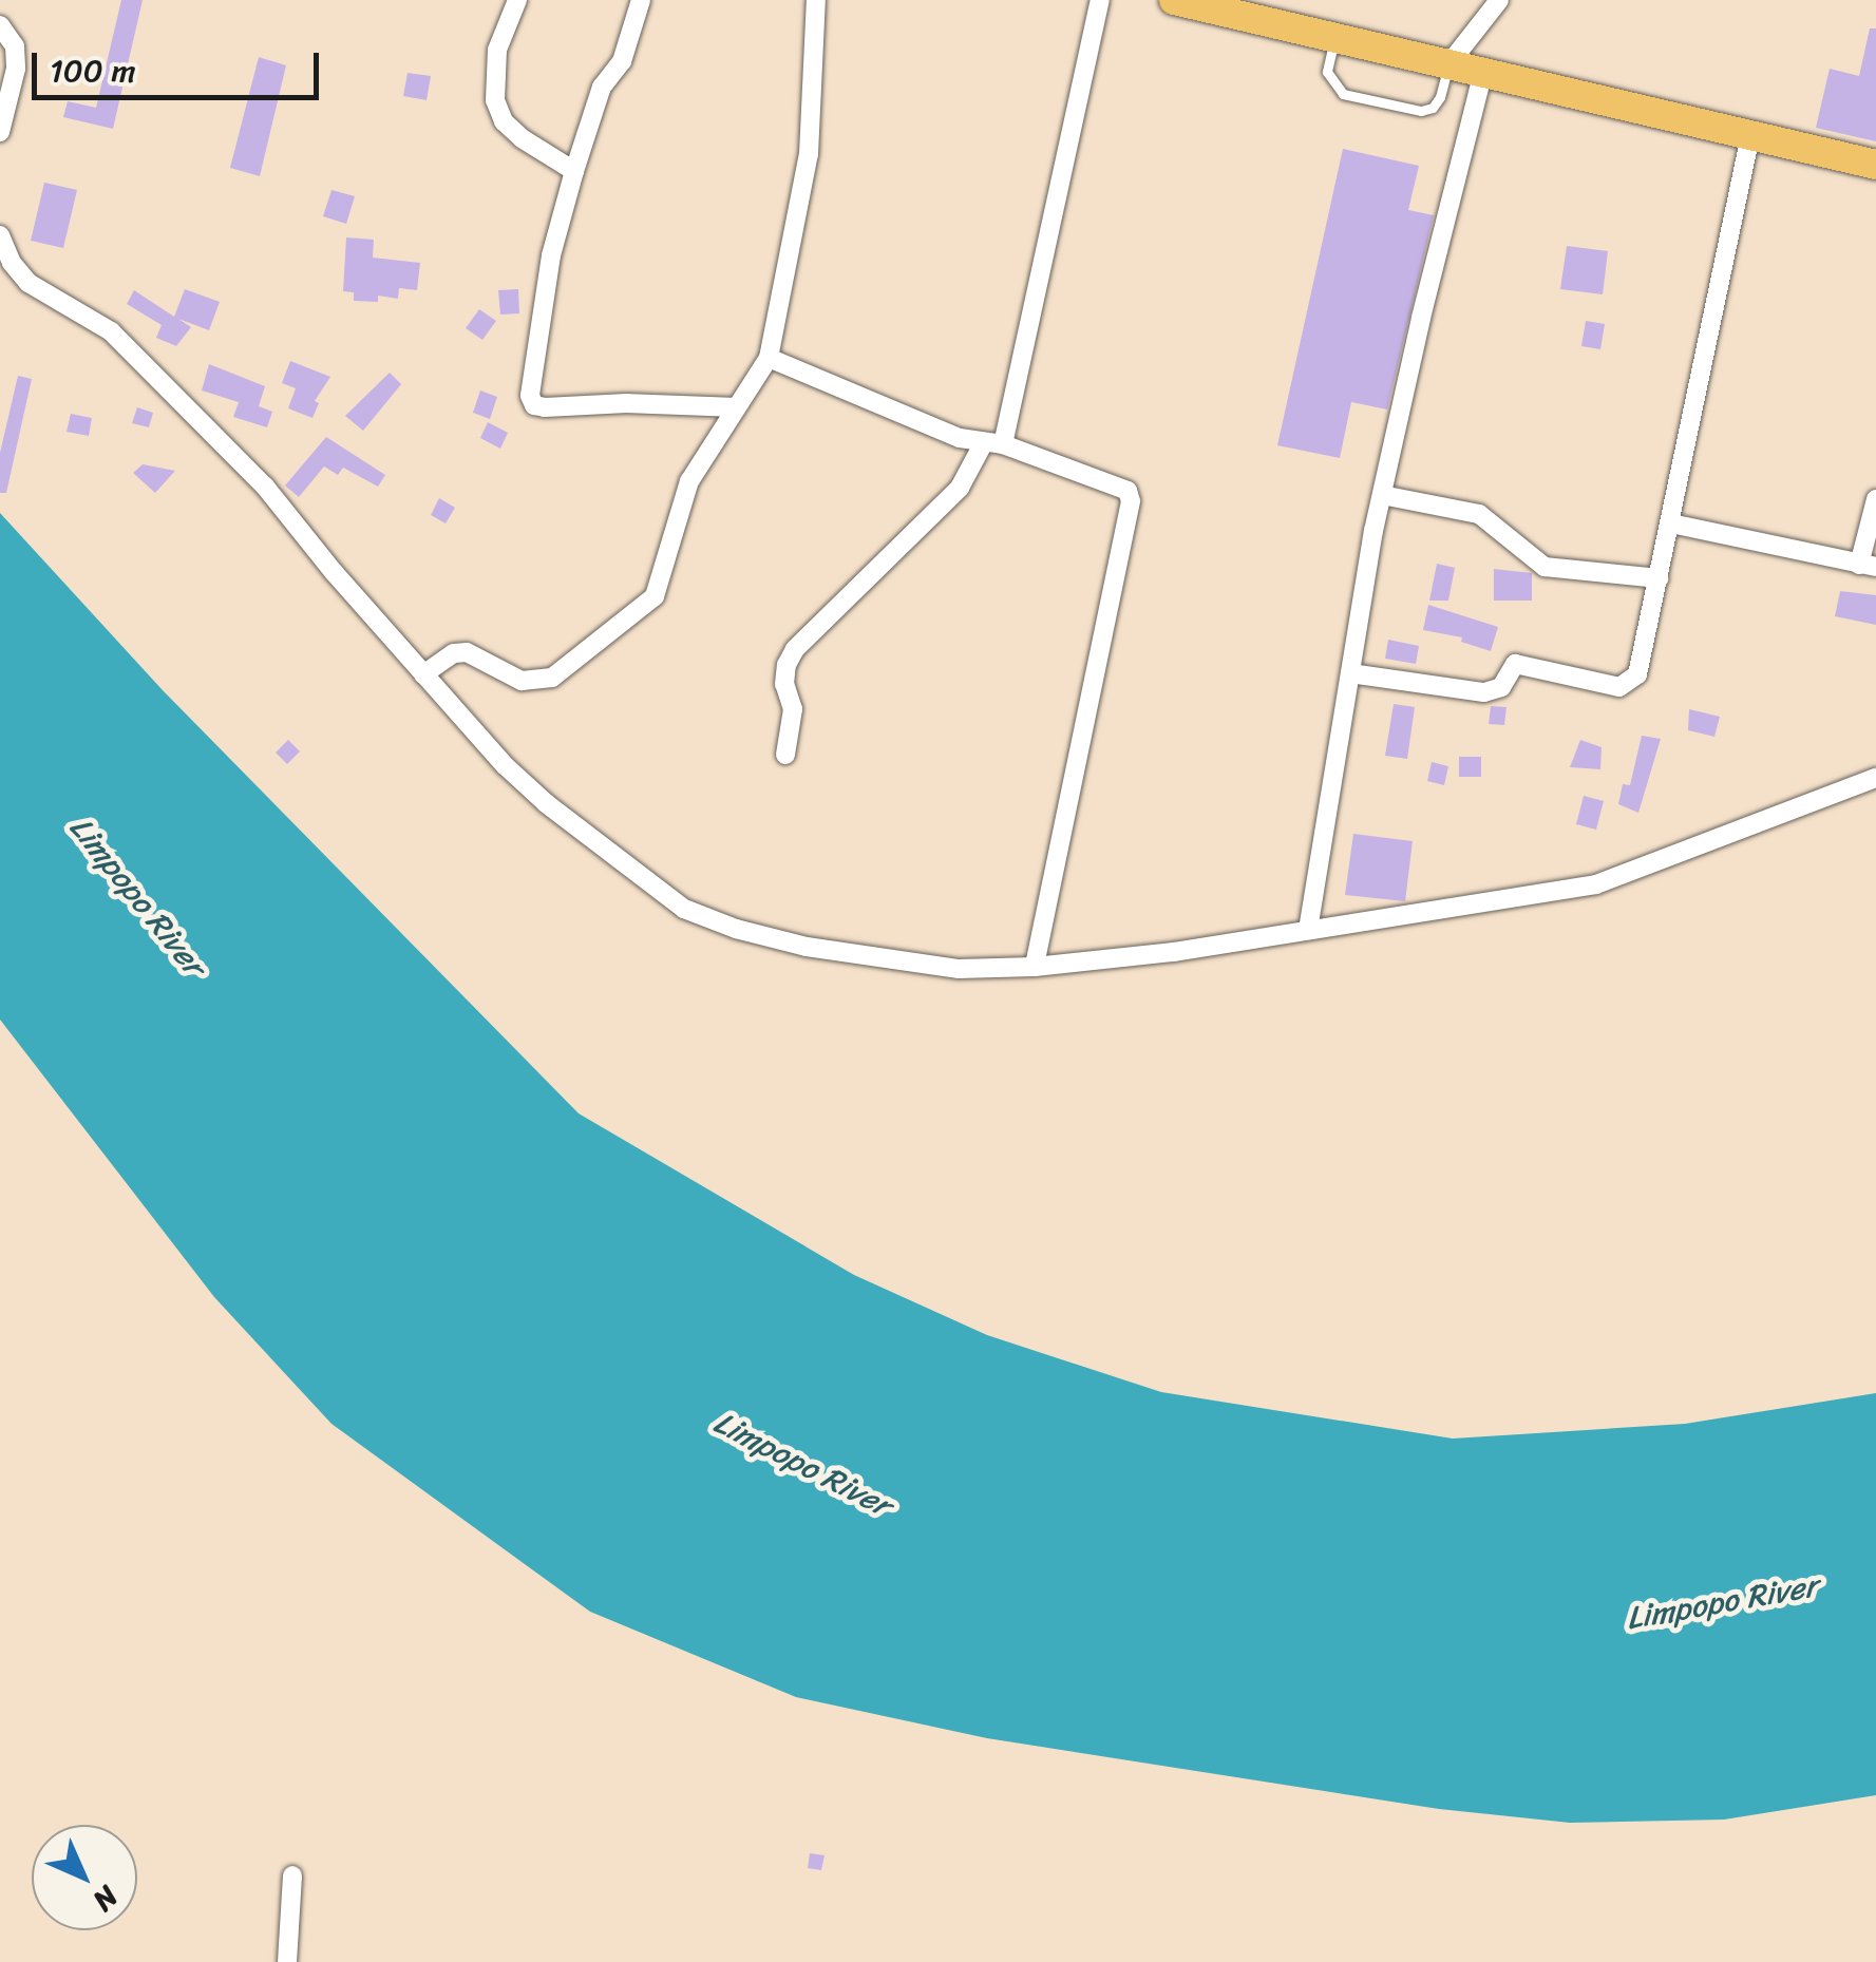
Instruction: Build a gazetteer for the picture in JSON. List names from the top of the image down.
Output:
{
  "water": ["Limpopo River"],
  "scale_bar": "100 m",
  "north": "bottom right"
}
